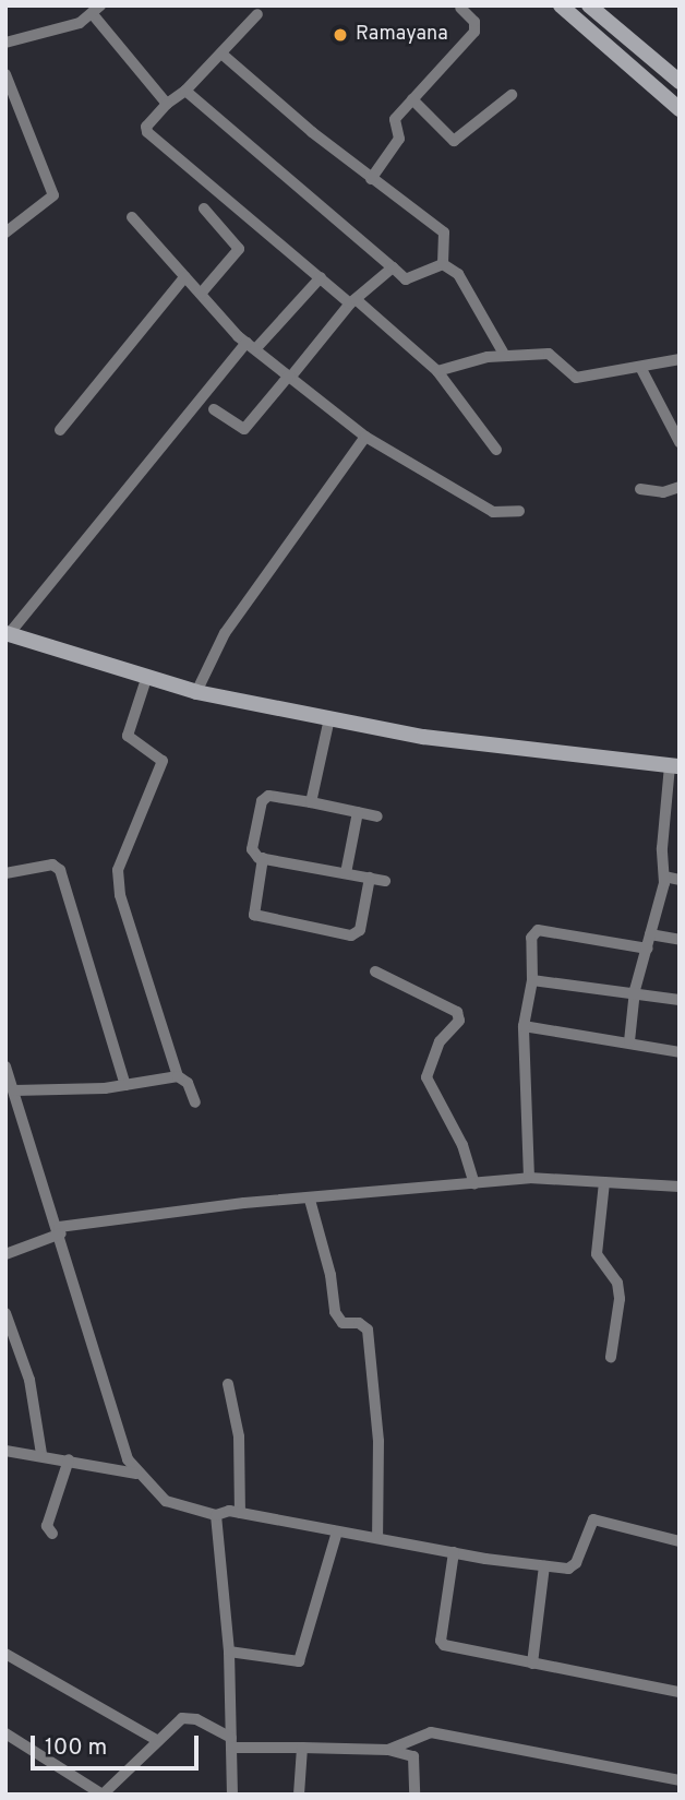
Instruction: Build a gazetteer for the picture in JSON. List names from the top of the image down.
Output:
{
  "places": ["Ramayana"],
  "scale_bar": "100 m"
}
